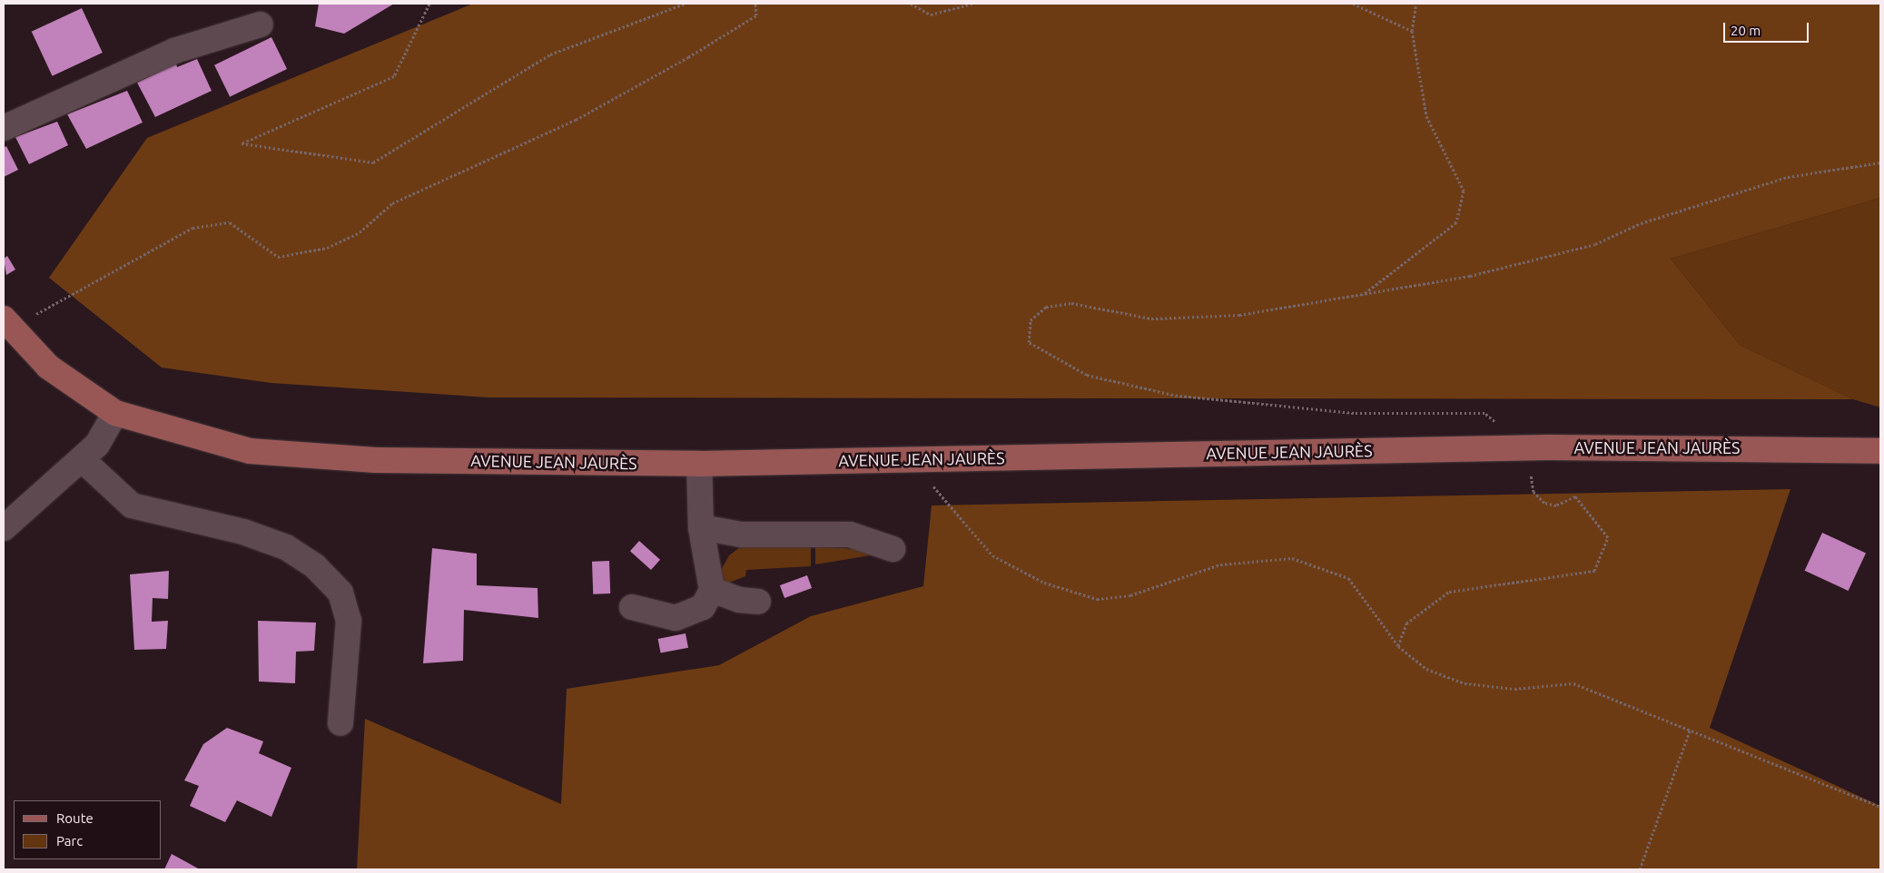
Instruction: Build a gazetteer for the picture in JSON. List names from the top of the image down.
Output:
{
  "streets": {
    "main road": ["AVENUE JEAN JAURÈS"]
  },
  "legend": ["Route", "Parc"],
  "scale_bar": "20 m"
}
